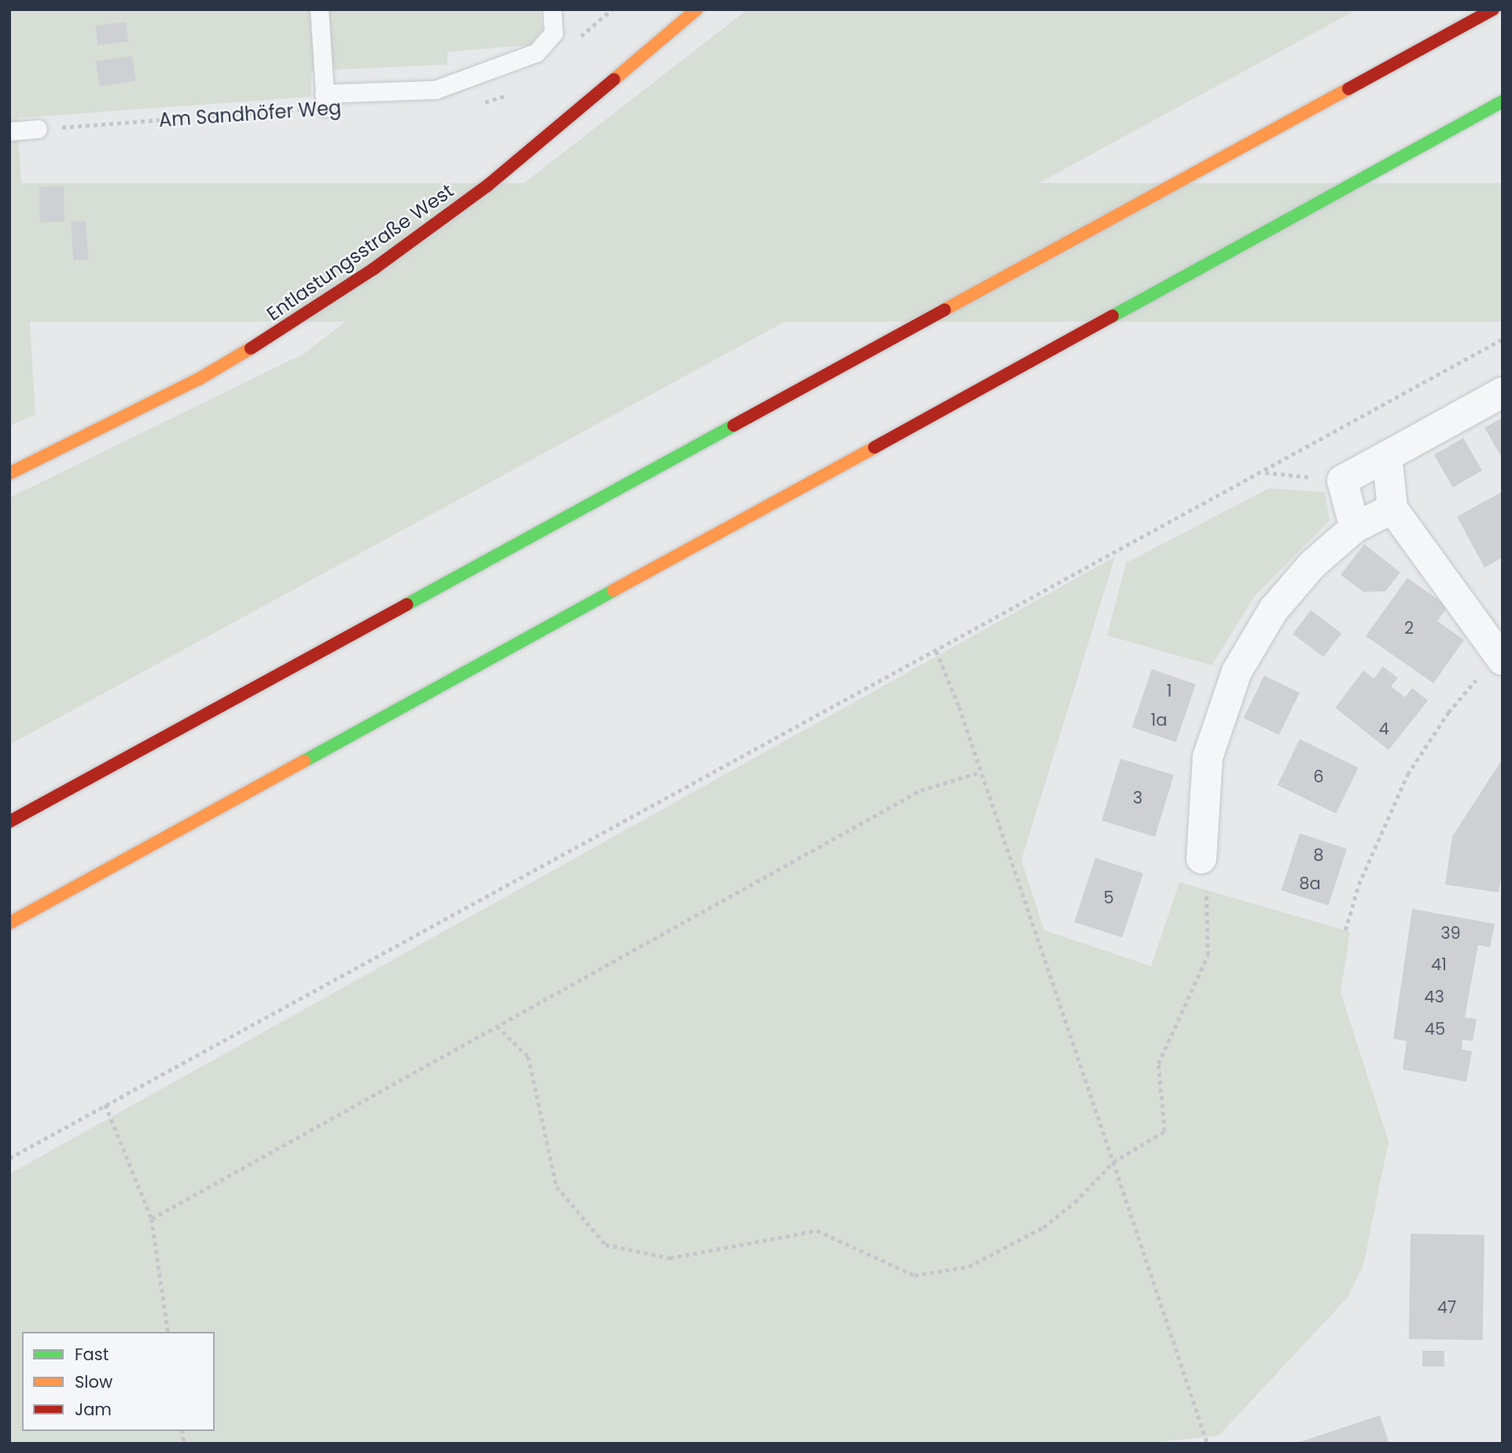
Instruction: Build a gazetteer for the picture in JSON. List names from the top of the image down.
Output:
{
  "streets": {
    "main road": ["Entlastungsstraße West"],
    "path": ["Am Sandhöfer Weg"]
  },
  "house_numbers": [
    "2",
    "1",
    "1a",
    "4",
    "6",
    "3",
    "8",
    "8a",
    "5",
    "39",
    "41",
    "43",
    "45",
    "47"
  ],
  "legend": ["Fast", "Slow", "Jam"]
}
